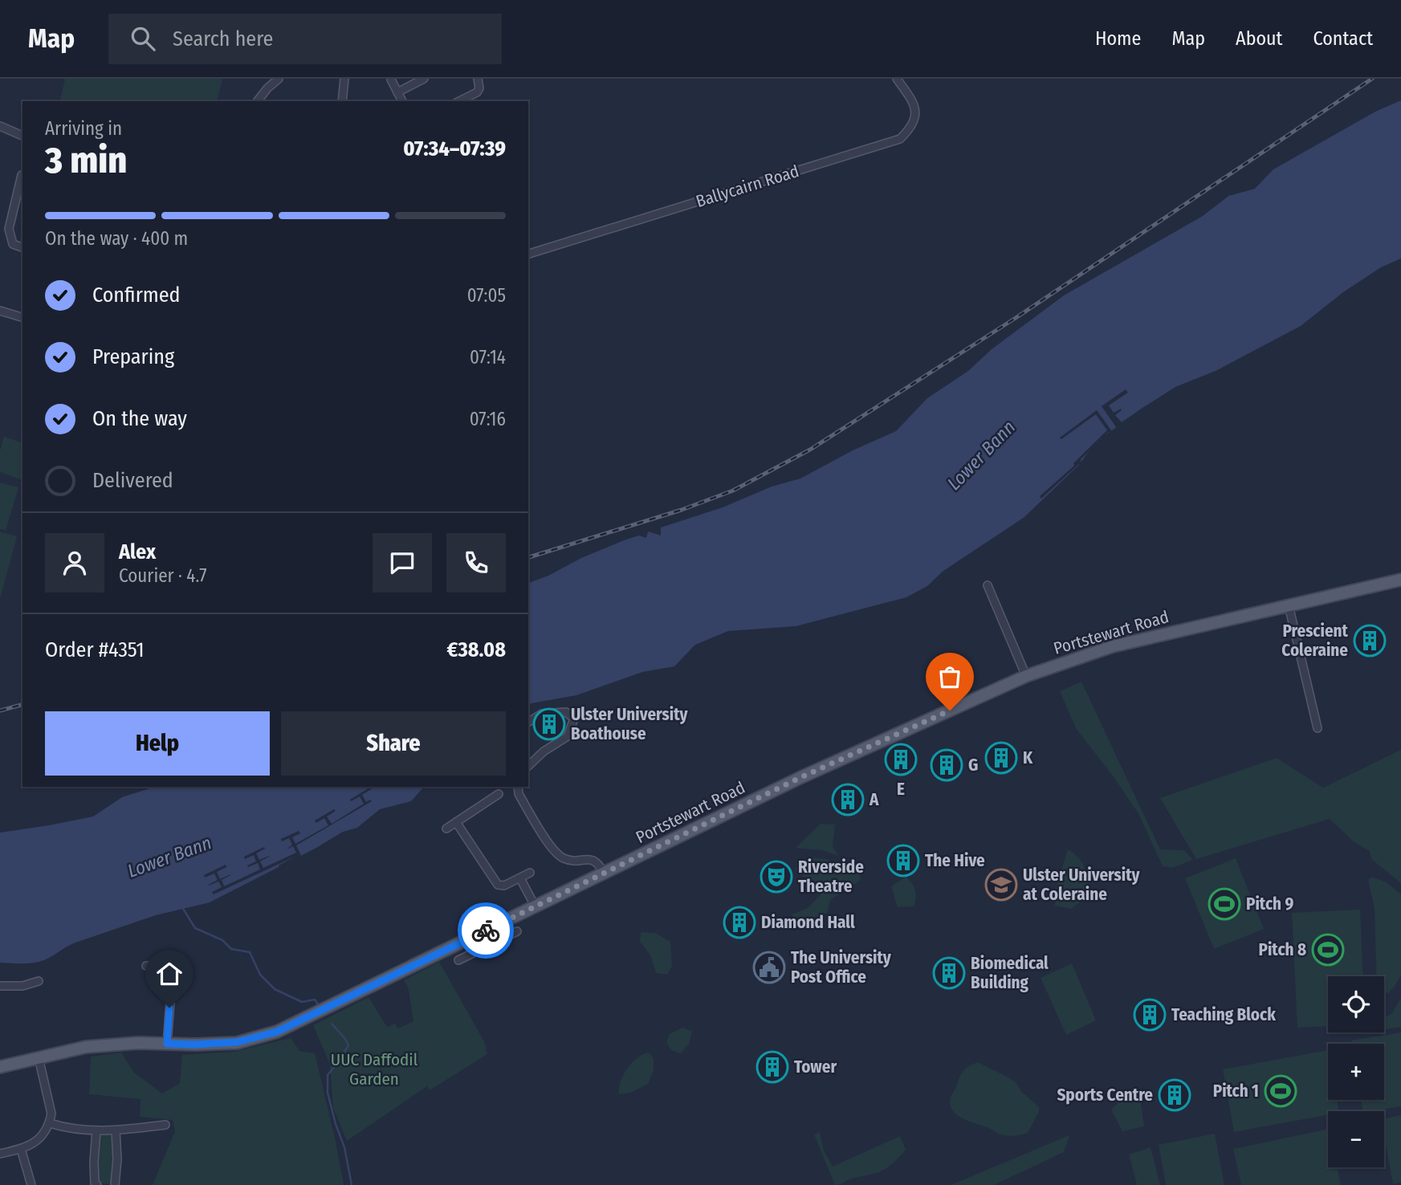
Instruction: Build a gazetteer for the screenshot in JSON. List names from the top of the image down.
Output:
{
  "streets": {
    "main road": ["Portstewart Road"],
    "street": ["Ballycairn Road"]
  },
  "water": ["Lower Bann"],
  "parks": ["UUC Daffodil Garden"],
  "places": {
    "building": [
      "Prescient Coleraine",
      "Ulster University Boathouse",
      "K",
      "E",
      "G",
      "A",
      "The Hive",
      "Diamond Hall",
      "Biomedical Building",
      "Teaching Block",
      "Tower",
      "Sports Centre"
    ],
    "theatre": ["Riverside Theatre"],
    "school or university": ["Ulster University at Coleraine"],
    "sports": ["Pitch 9", "Pitch 8", "Pitch 1"],
    "public building": ["The University Post Office"]
  },
  "page": {
    "header": "Map",
    "search": "Search here",
    "nav": [
      "Home",
      "Map",
      "About",
      "Contact"
    ],
    "heading": ["3 min", "Arriving in", "07:34–07:39"],
    "panel": [
      "Alex",
      "Courier · 4.7",
      "Order #4351",
      "€38.08"
    ],
    "bar": "On the way · 400 m",
    "list": [
      ["Confirmed", "07:05"],
      ["Preparing", "07:14"],
      ["On the way", "07:16"],
      "Delivered"
    ],
    "buttons": ["Help", "Share"],
    "map_buttons": ["+", "−"]
  }
}
